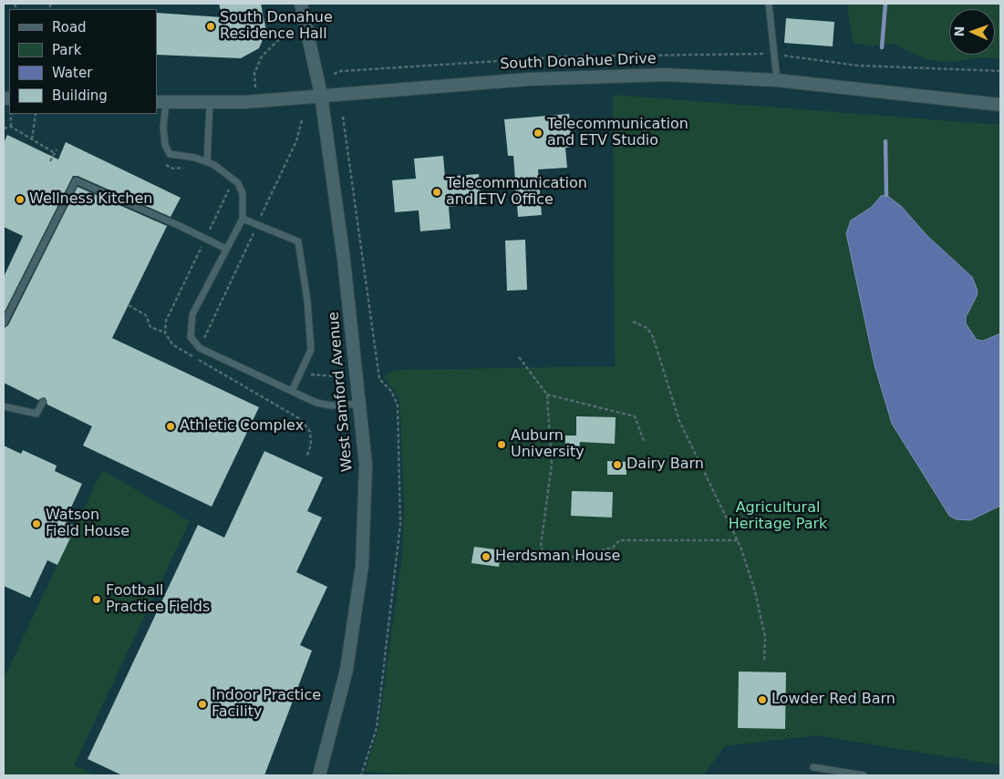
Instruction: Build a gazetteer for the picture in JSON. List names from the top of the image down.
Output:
{
  "streets": {
    "street": ["South Donahue Drive", "West Samford Avenue"]
  },
  "crossings": [
    ["South Donahue Drive", "West Samford Avenue"]
  ],
  "parks": ["Agricultural Heritage Park"],
  "places": [
    "South Donahue Residence Hall",
    "Telecommunication and ETV Studio",
    "Telecommunication and ETV Office",
    "Wellness Kitchen",
    "Athletic Complex",
    "Auburn University",
    "Dairy Barn",
    "Watson Field House",
    "Herdsman House",
    "Football Practice Fields",
    "Lowder Red Barn",
    "Indoor Practice Facility"
  ],
  "legend": [
    "Road",
    "Park",
    "Water",
    "Building"
  ],
  "north": "left"
}
